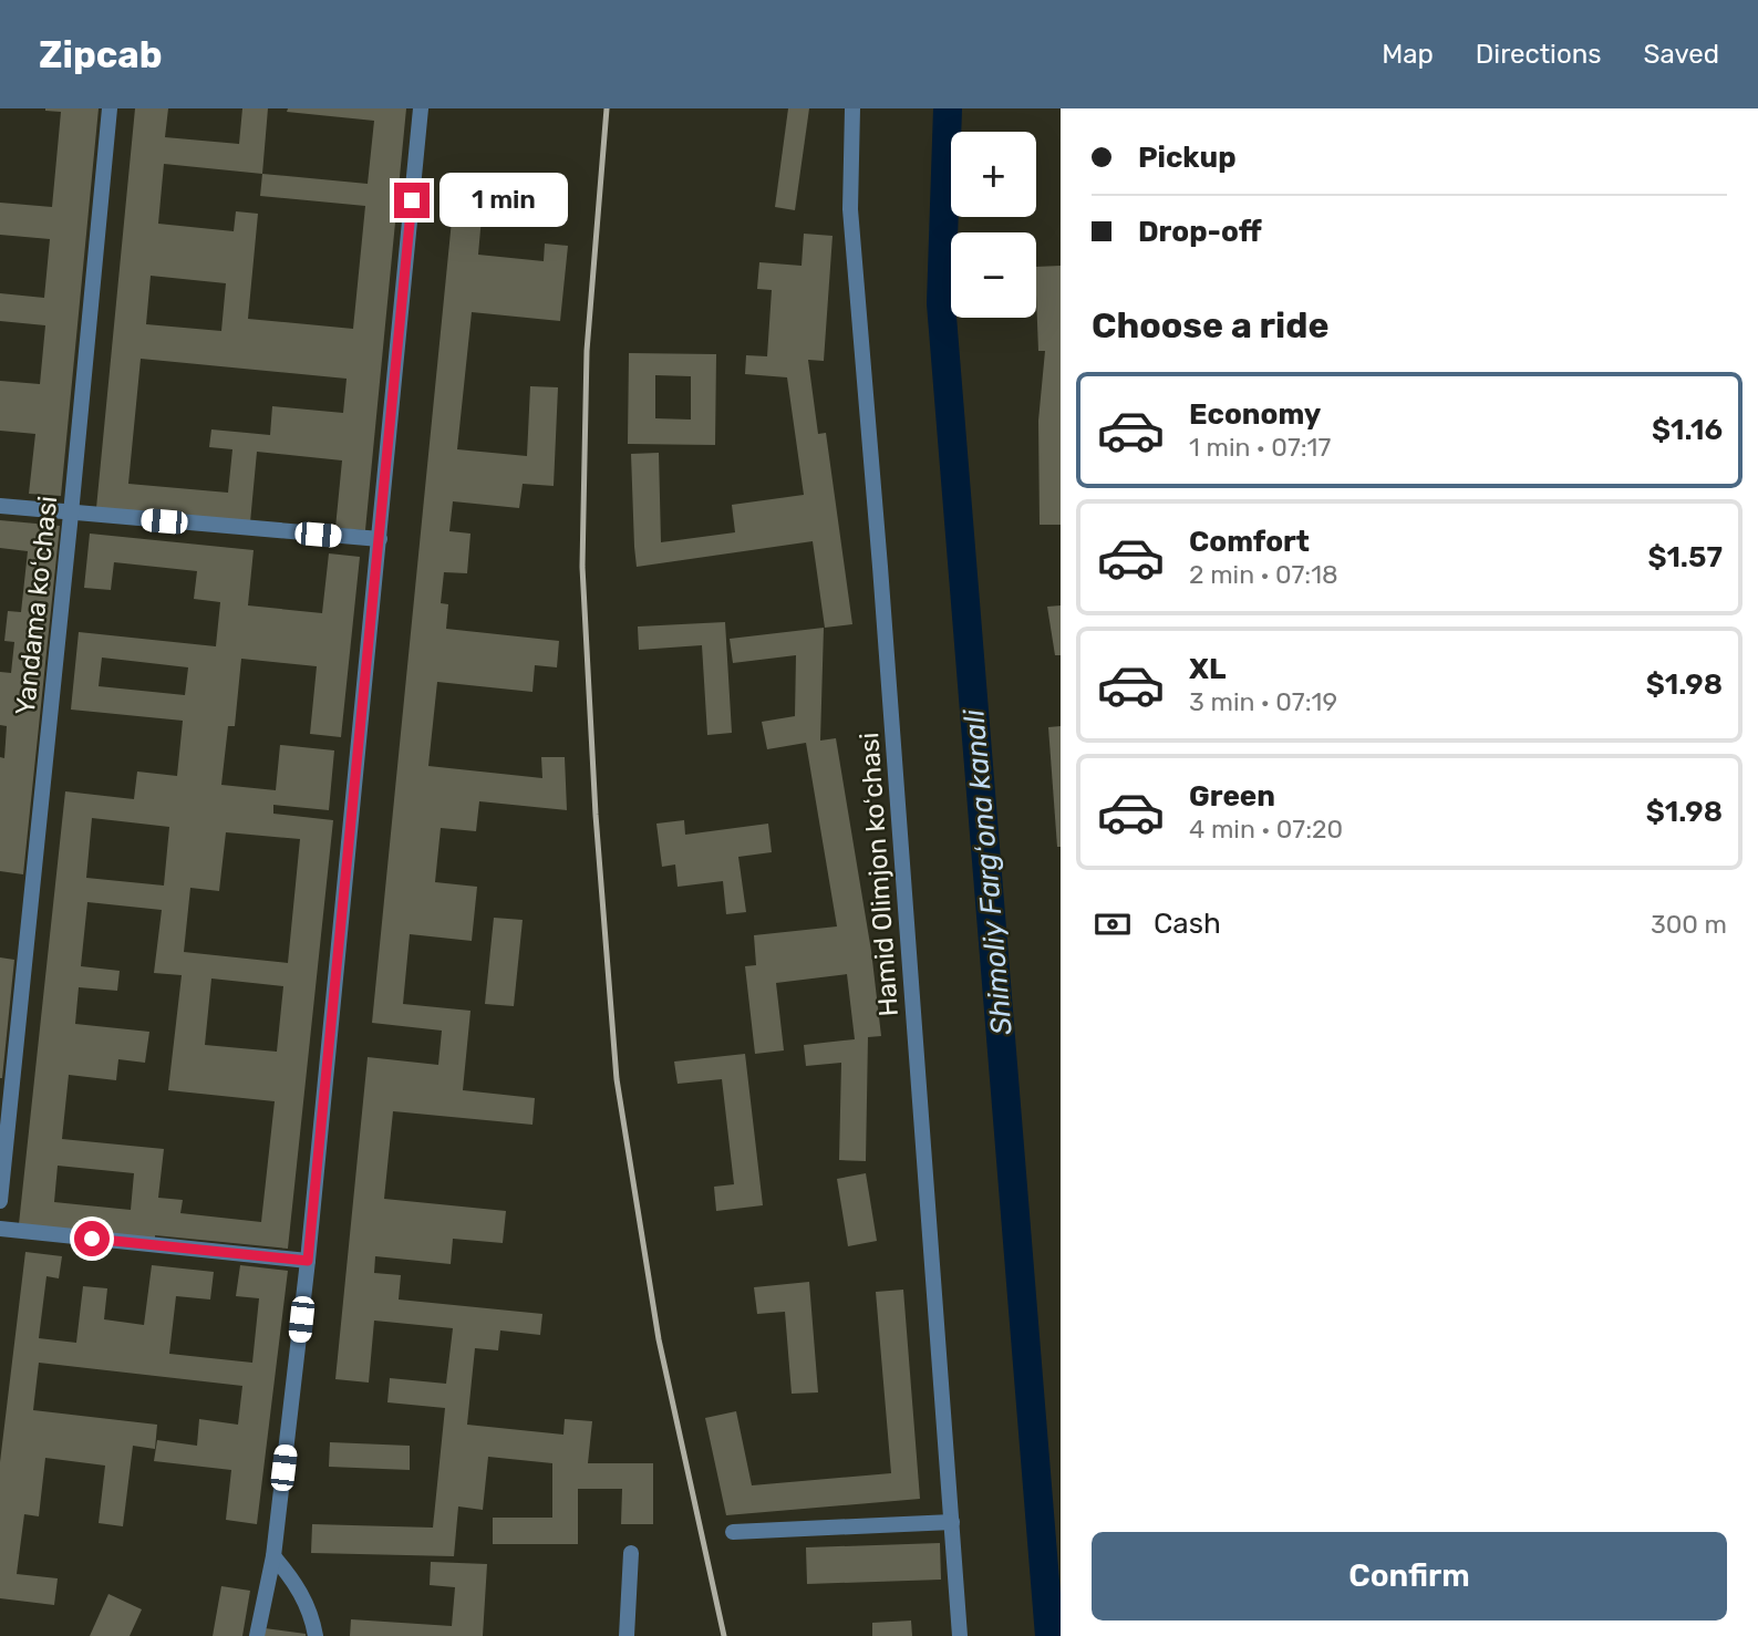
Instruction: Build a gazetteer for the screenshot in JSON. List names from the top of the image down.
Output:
{
  "streets": {
    "street": ["Yandama koʻchasi", "Hamid Olimjon koʻchasi"]
  },
  "water": ["Shimoliy Fargʻona kanali"],
  "page": {
    "header": "Zipcab",
    "nav": ["Map", "Directions", "Saved"],
    "banner": ["Pickup", "Drop-off"],
    "map_buttons": ["+", "−"],
    "bubble": "1 min",
    "heading": "Choose a ride",
    "list": [
      {
        "name": "Economy",
        "note": "1 min · 07:17",
        "value": "$1.16"
      },
      {
        "name": "Comfort",
        "note": "2 min · 07:18",
        "value": "$1.57"
      },
      {
        "name": "XL",
        "note": "3 min · 07:19",
        "value": "$1.98"
      },
      {
        "name": "Green",
        "note": "4 min · 07:20",
        "value": "$1.98"
      }
    ],
    "pay": ["Cash", "300 m"],
    "buttons": "Confirm"
  }
}
